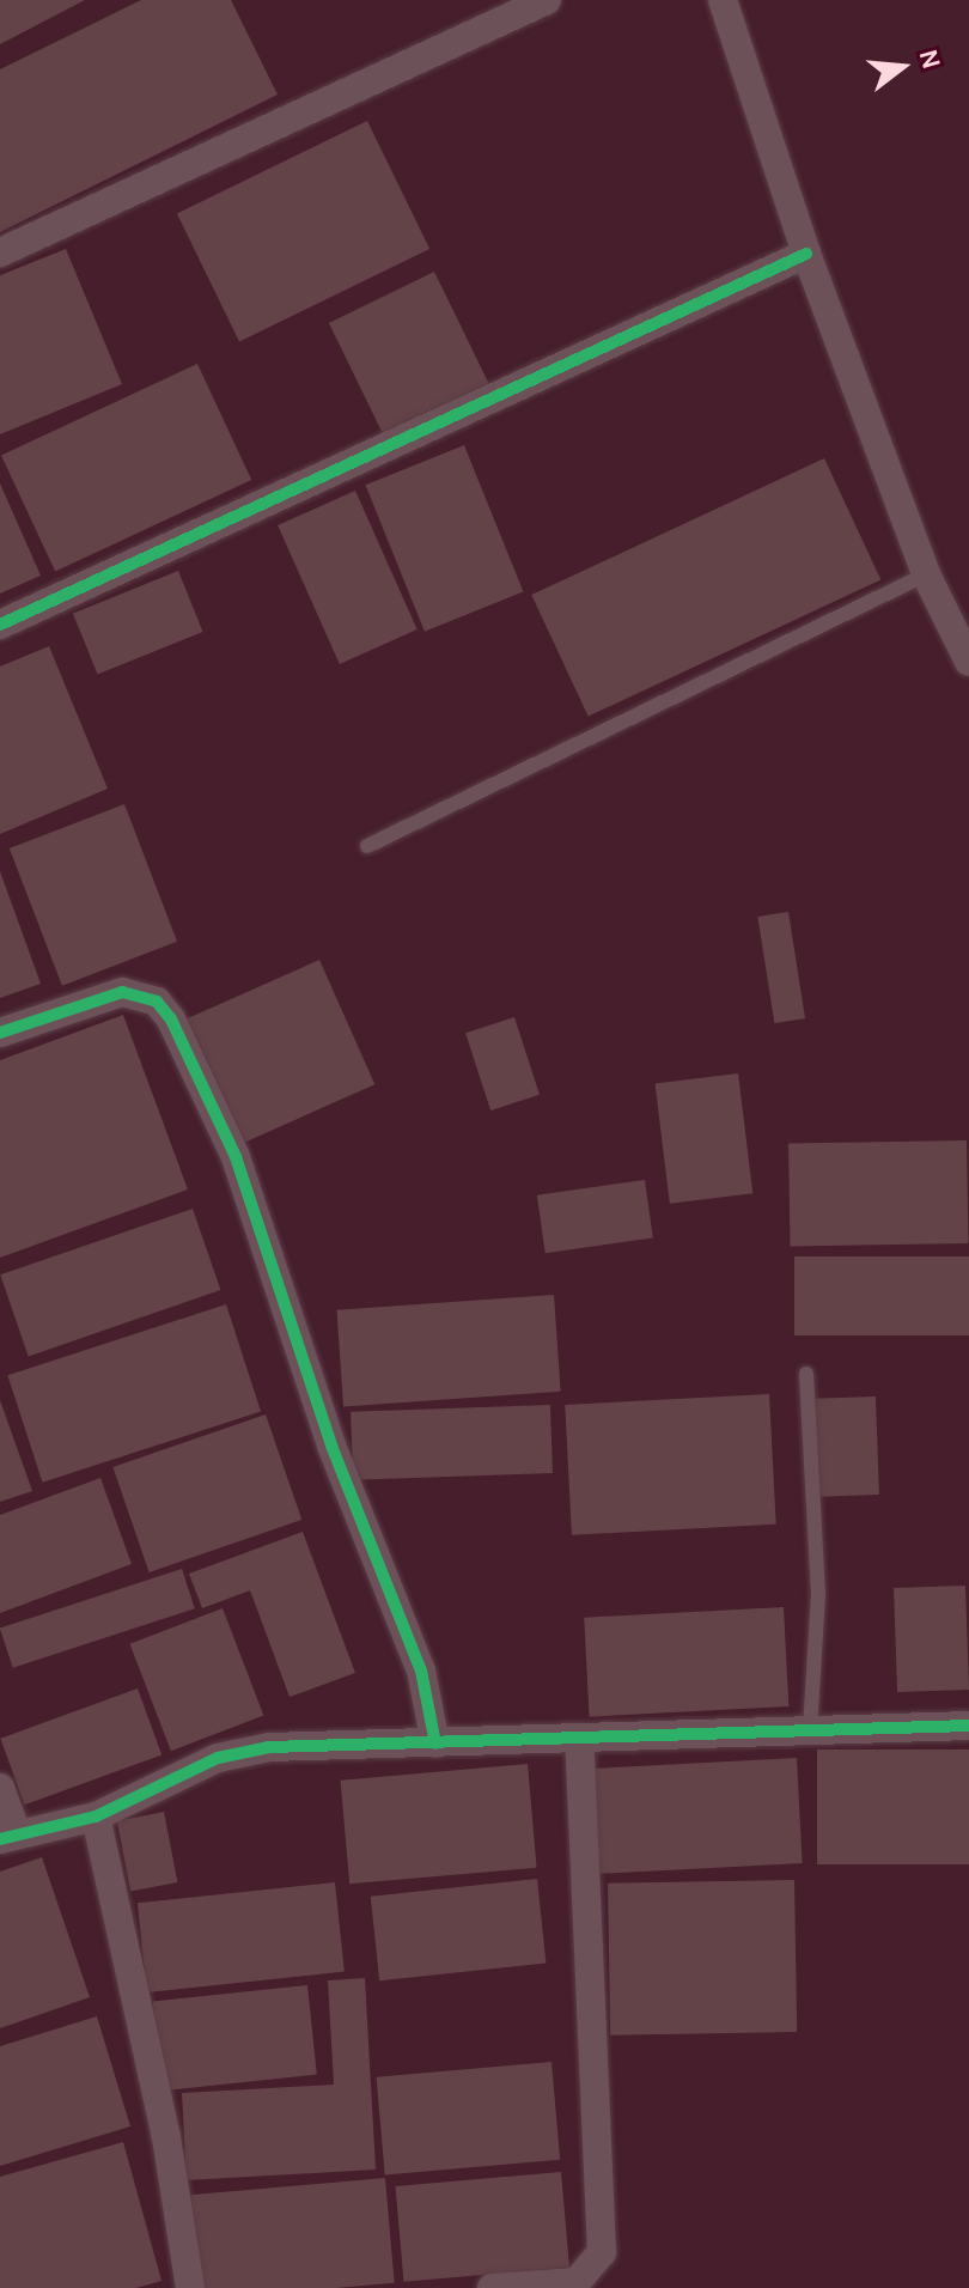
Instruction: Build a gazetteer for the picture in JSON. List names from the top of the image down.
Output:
{
  "north": "right"
}
